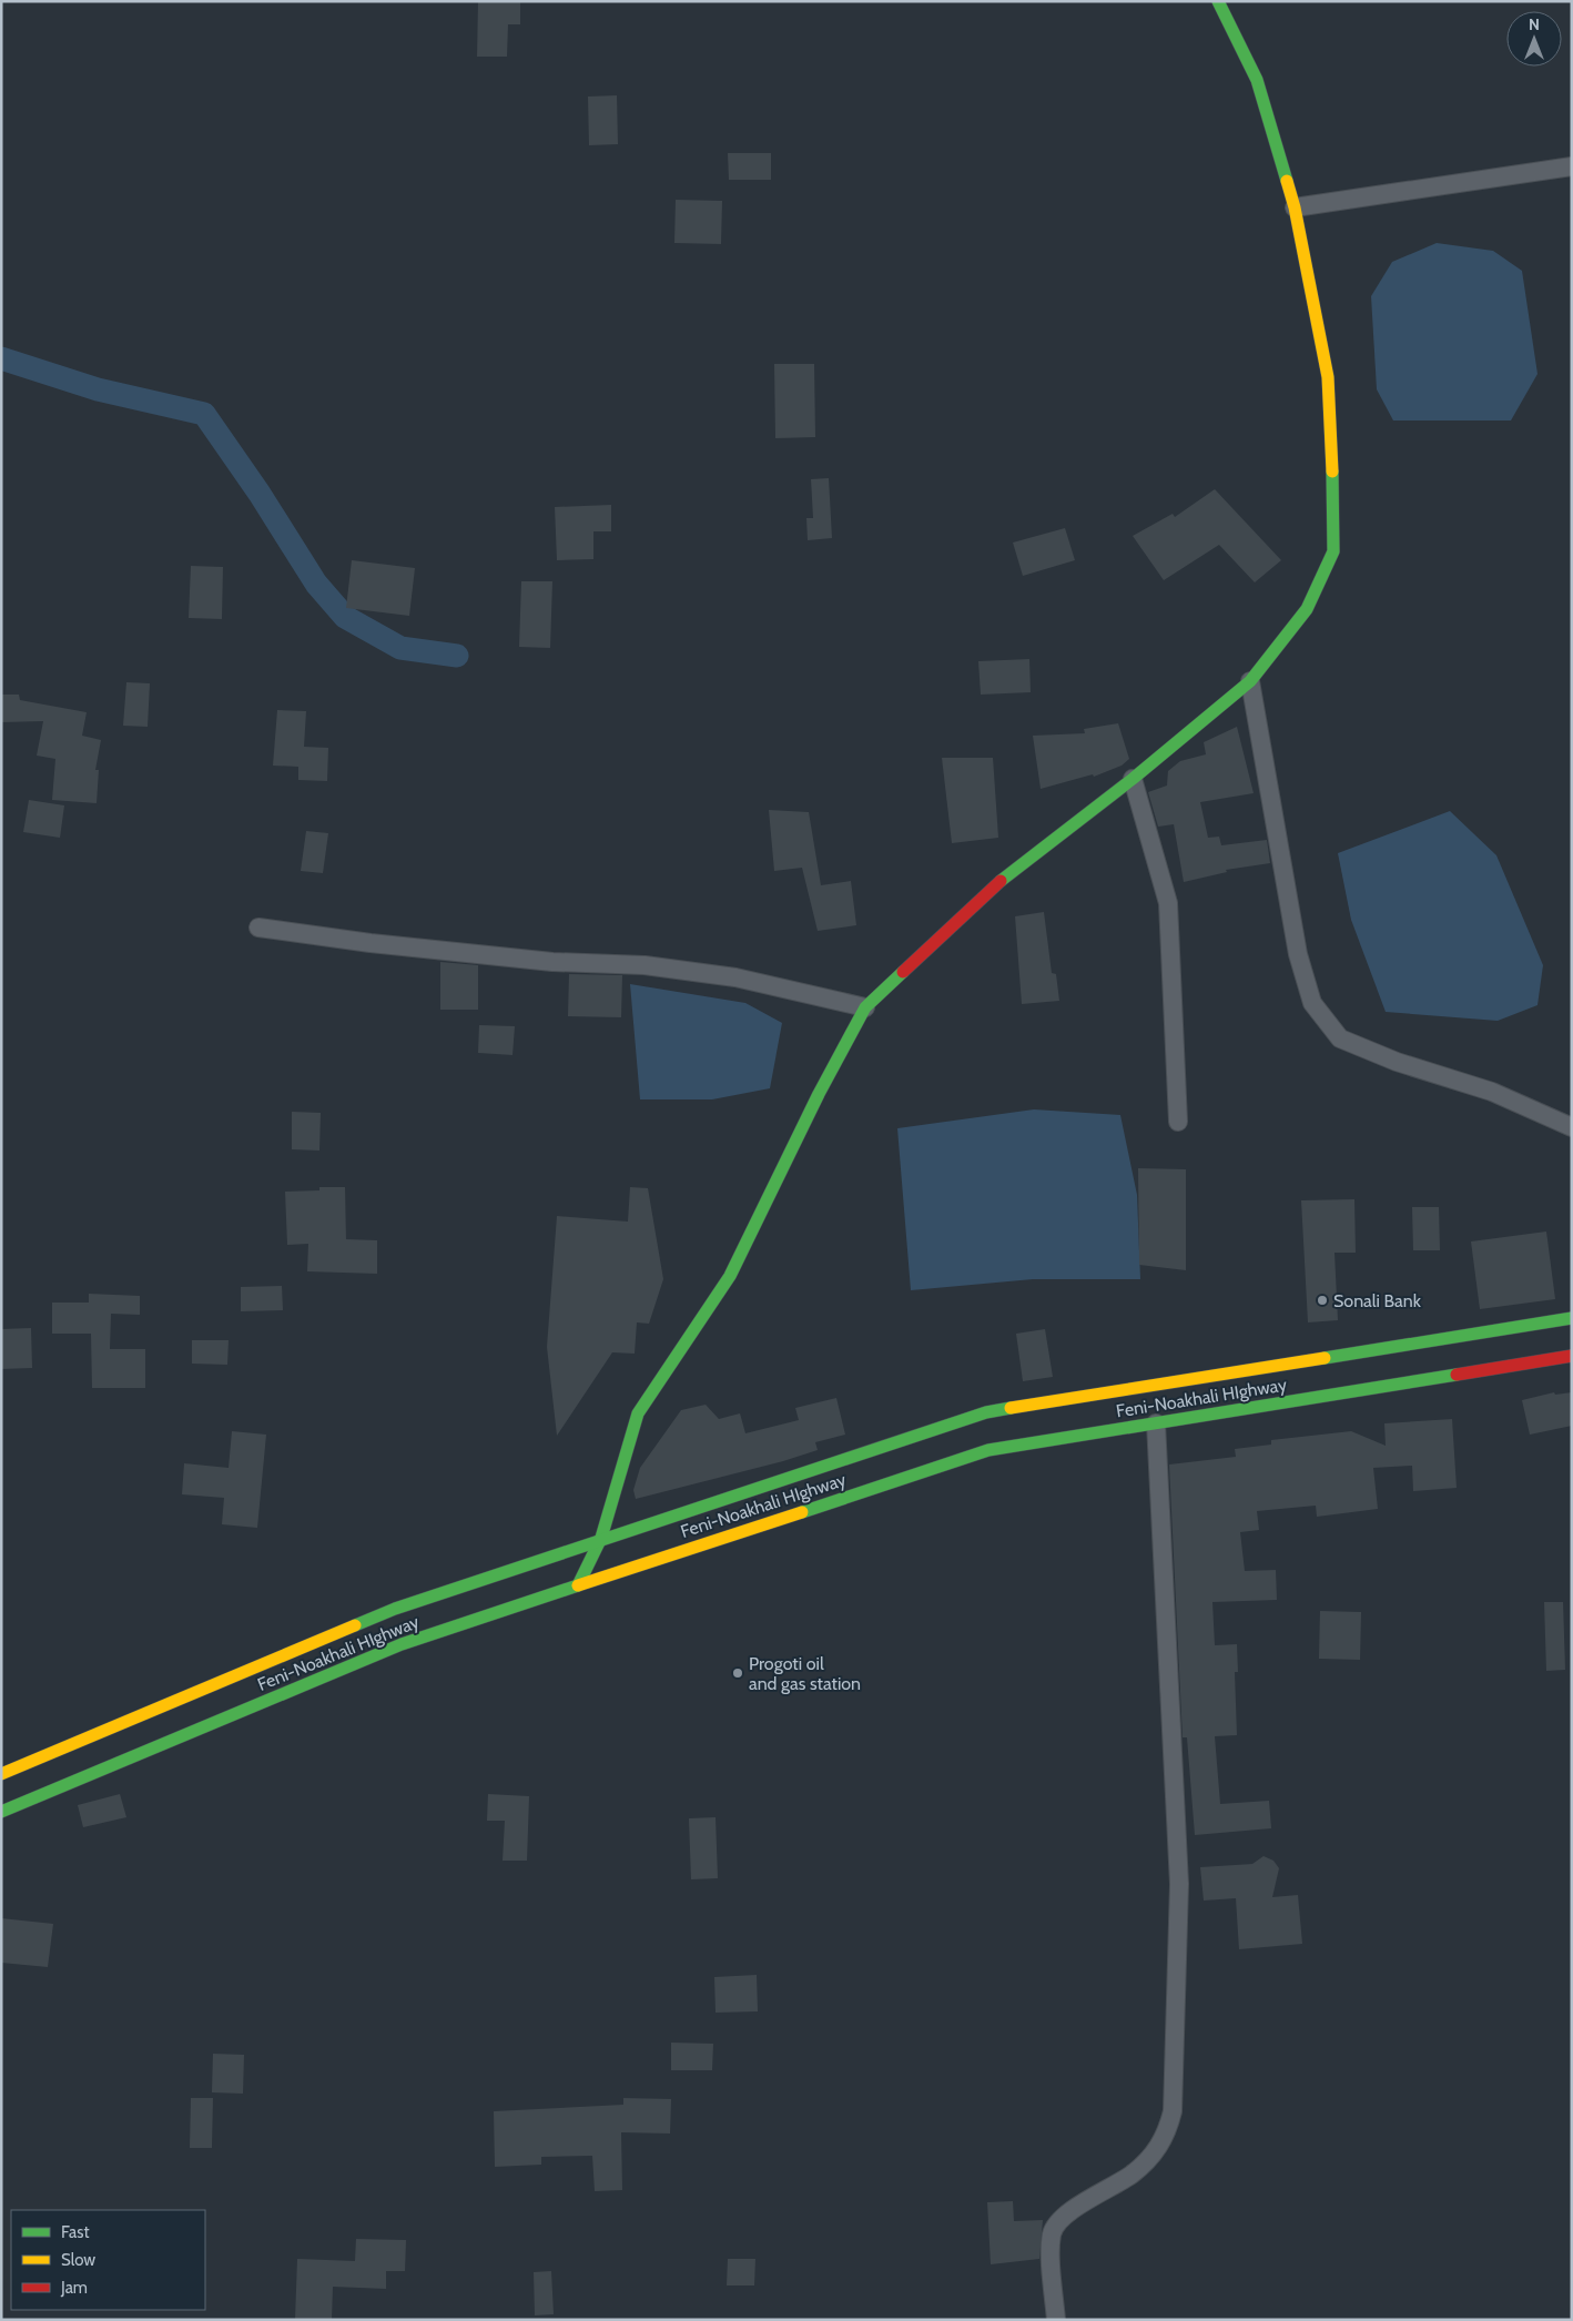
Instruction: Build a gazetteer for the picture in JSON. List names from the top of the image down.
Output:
{
  "streets": {
    "highway": ["Feni-Noakhali HIghway"]
  },
  "places": ["Sonali Bank", "Progoti oil and gas station"],
  "legend": ["Fast", "Slow", "Jam"],
  "north": "top"
}
